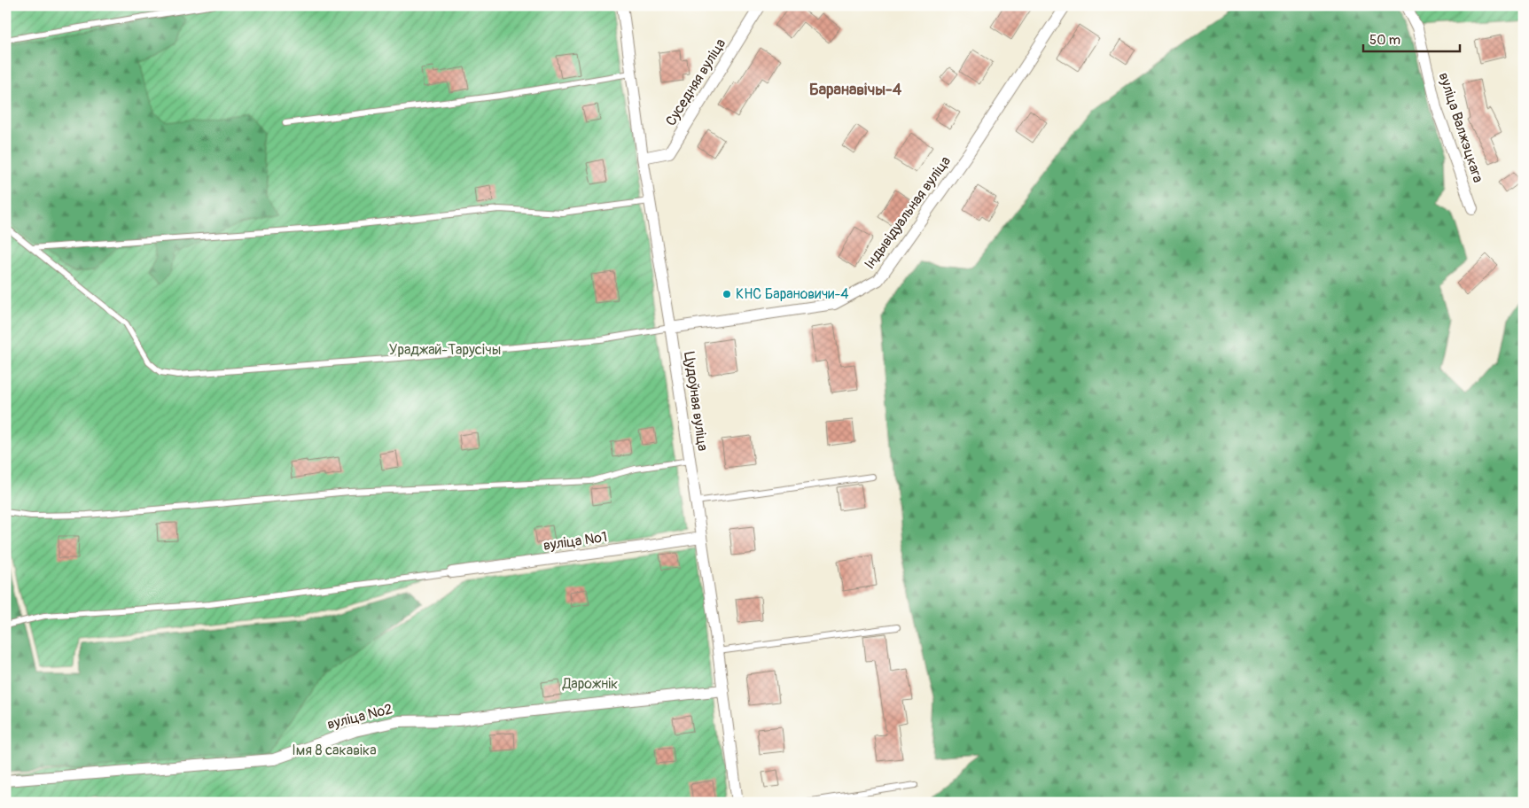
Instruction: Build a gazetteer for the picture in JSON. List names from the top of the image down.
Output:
{
  "streets": {
    "street": [
      "Суседняя вуліца",
      "вуліца Валжэцкага",
      "Індывідуальная вуліца",
      "Цудоўная вуліца",
      "вуліца №1",
      "вуліца №2"
    ]
  },
  "crossings": [
    ["Суседняя вуліца", "Цудоўная вуліца"],
    ["Індывідуальная вуліца", "Цудоўная вуліца"],
    ["Цудоўная вуліца", "вуліца №1"],
    ["Цудоўная вуліца", "вуліца №2"]
  ],
  "districts": ["Баранавічы-4"],
  "parks": ["Ураджай-Тарусічы", "Дарожнік", "Імя 8 сакавіка"],
  "places": ["КНС Барановичи-4"],
  "scale_bar": "50 m"
}
